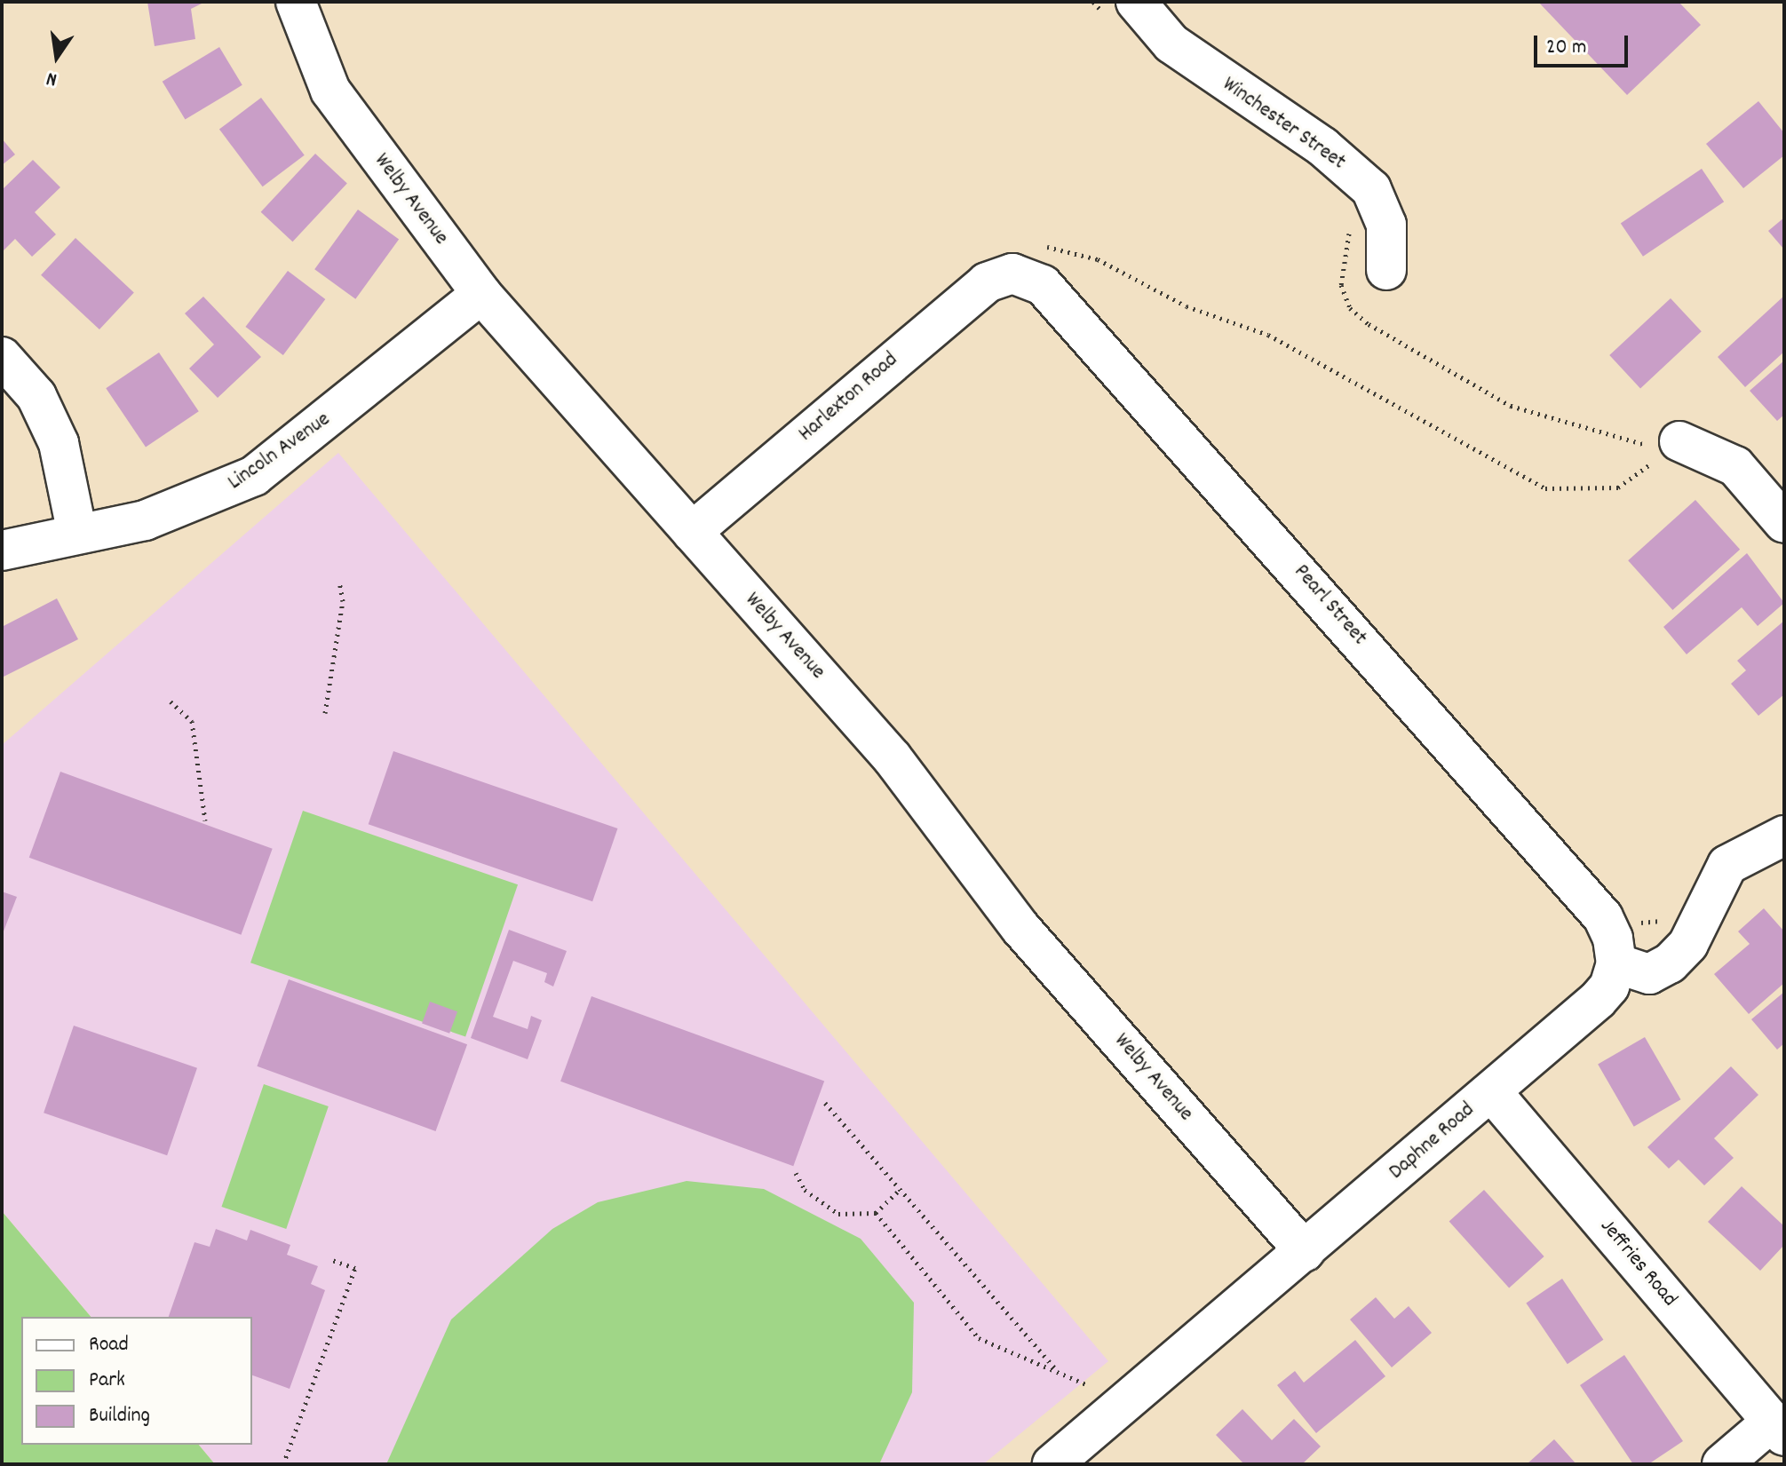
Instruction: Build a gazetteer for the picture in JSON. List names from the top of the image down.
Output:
{
  "streets": {
    "street": [
      "Winchester Street",
      "Welby Avenue",
      "Harlexton Road",
      "Lincoln Avenue",
      "Pearl Street",
      "Daphne Road",
      "Jeffries Road"
    ]
  },
  "crossings": [
    ["Welby Avenue", "Harlexton Road"],
    ["Welby Avenue", "Lincoln Avenue"],
    ["Welby Avenue", "Daphne Road"],
    ["Harlexton Road", "Pearl Street"],
    ["Pearl Street", "Daphne Road"],
    ["Daphne Road", "Jeffries Road"]
  ],
  "legend": ["Road", "Park", "Building"],
  "scale_bar": "20 m",
  "north": "bottom"
}
